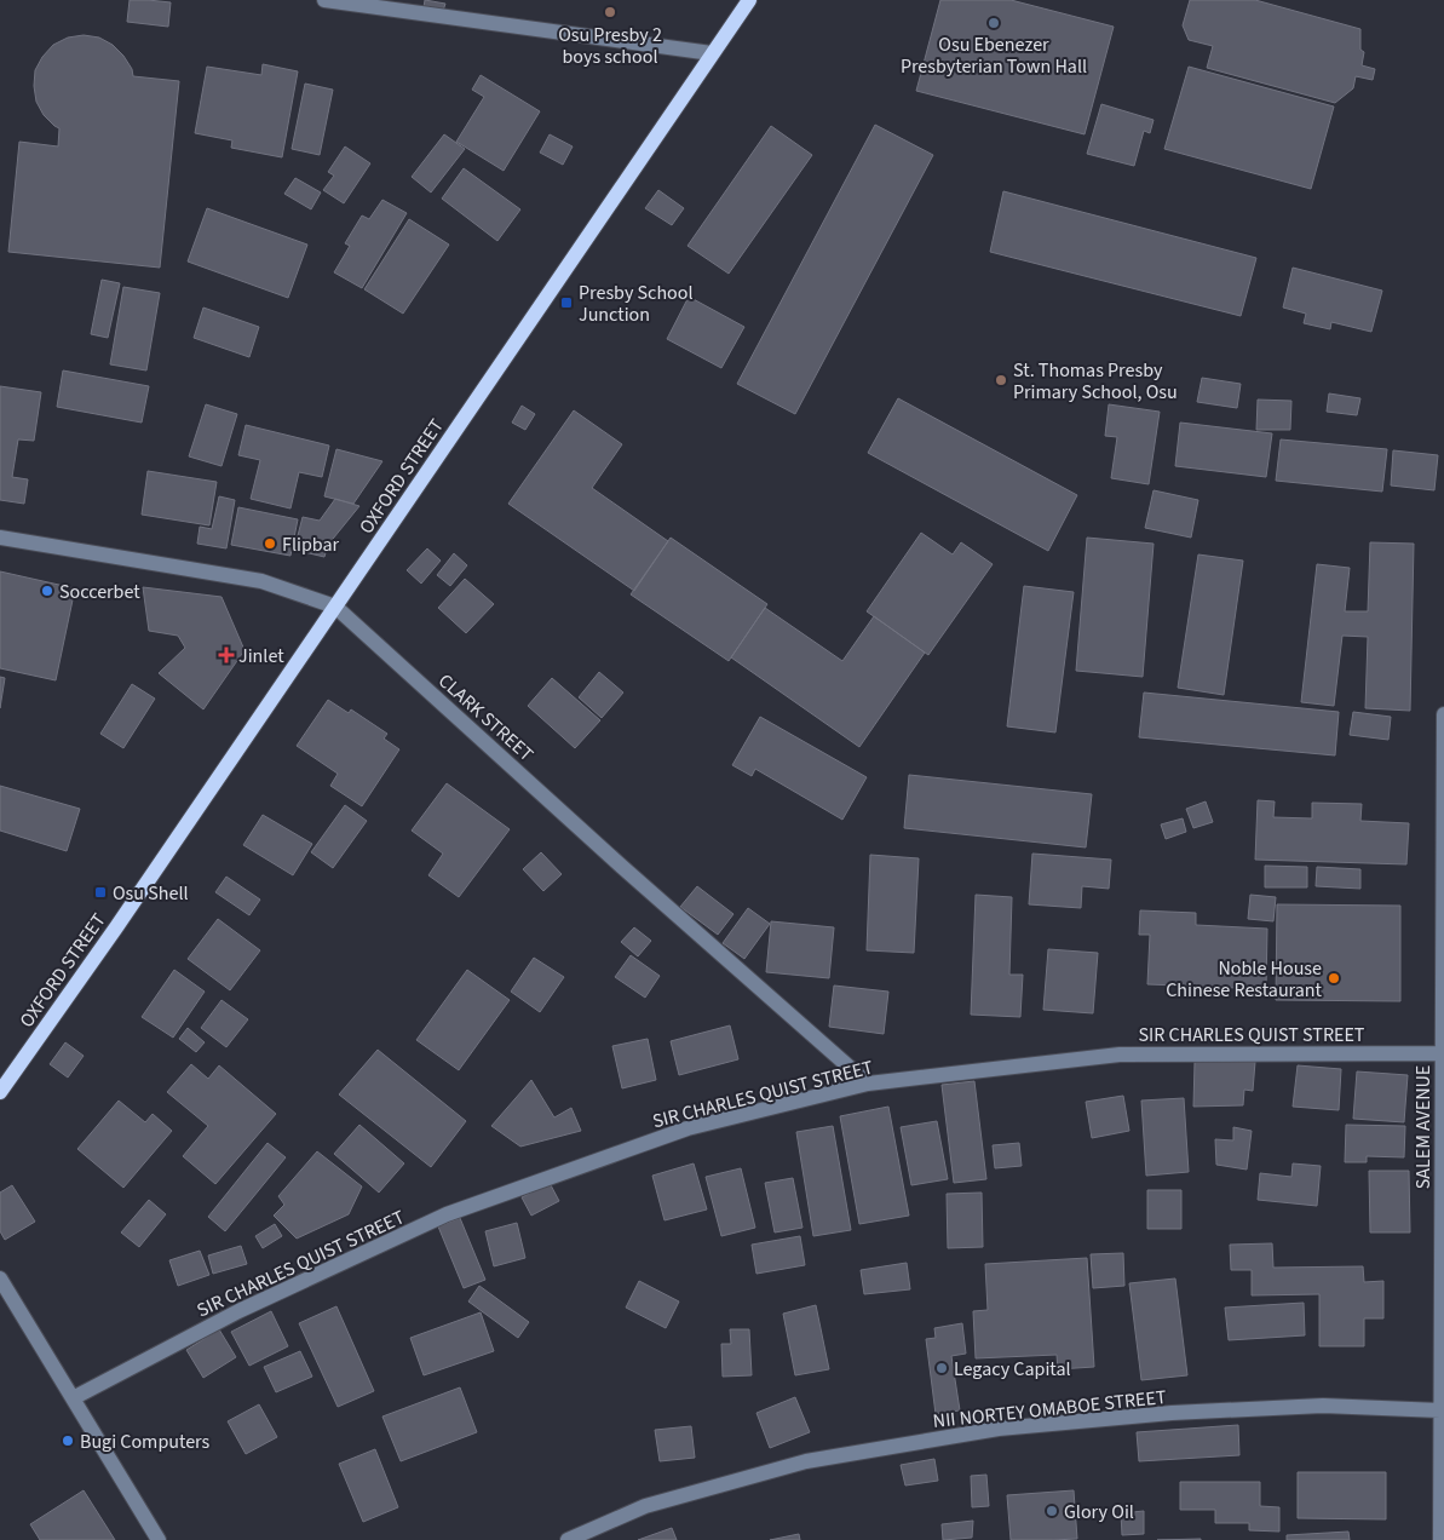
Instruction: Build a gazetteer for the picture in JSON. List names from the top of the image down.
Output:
{
  "streets": {
    "main road": ["OXFORD STREET"],
    "street": [
      "CLARK STREET",
      "SIR CHARLES QUIST STREET",
      "SALEM AVENUE",
      "NII NORTEY OMABOE STREET"
    ]
  },
  "crossings": [
    ["OXFORD STREET", "CLARK STREET"],
    ["CLARK STREET", "SIR CHARLES QUIST STREET"],
    ["SIR CHARLES QUIST STREET", "SALEM AVENUE"],
    ["SALEM AVENUE", "NII NORTEY OMABOE STREET"]
  ],
  "places": {
    "other": [
      "Osu Presby 2 boys school",
      "Osu Ebenezer Presbyterian Town Hall",
      "St. Thomas Presby Primary School, Osu",
      "Flipbar",
      "Soccerbet",
      "Noble House Chinese Restaurant",
      "Legacy Capital",
      "Bugi Computers",
      "Glory Oil"
    ],
    "transit": ["Presby School Junction", "Osu Shell"],
    "health": ["Jinlet"]
  }
}
